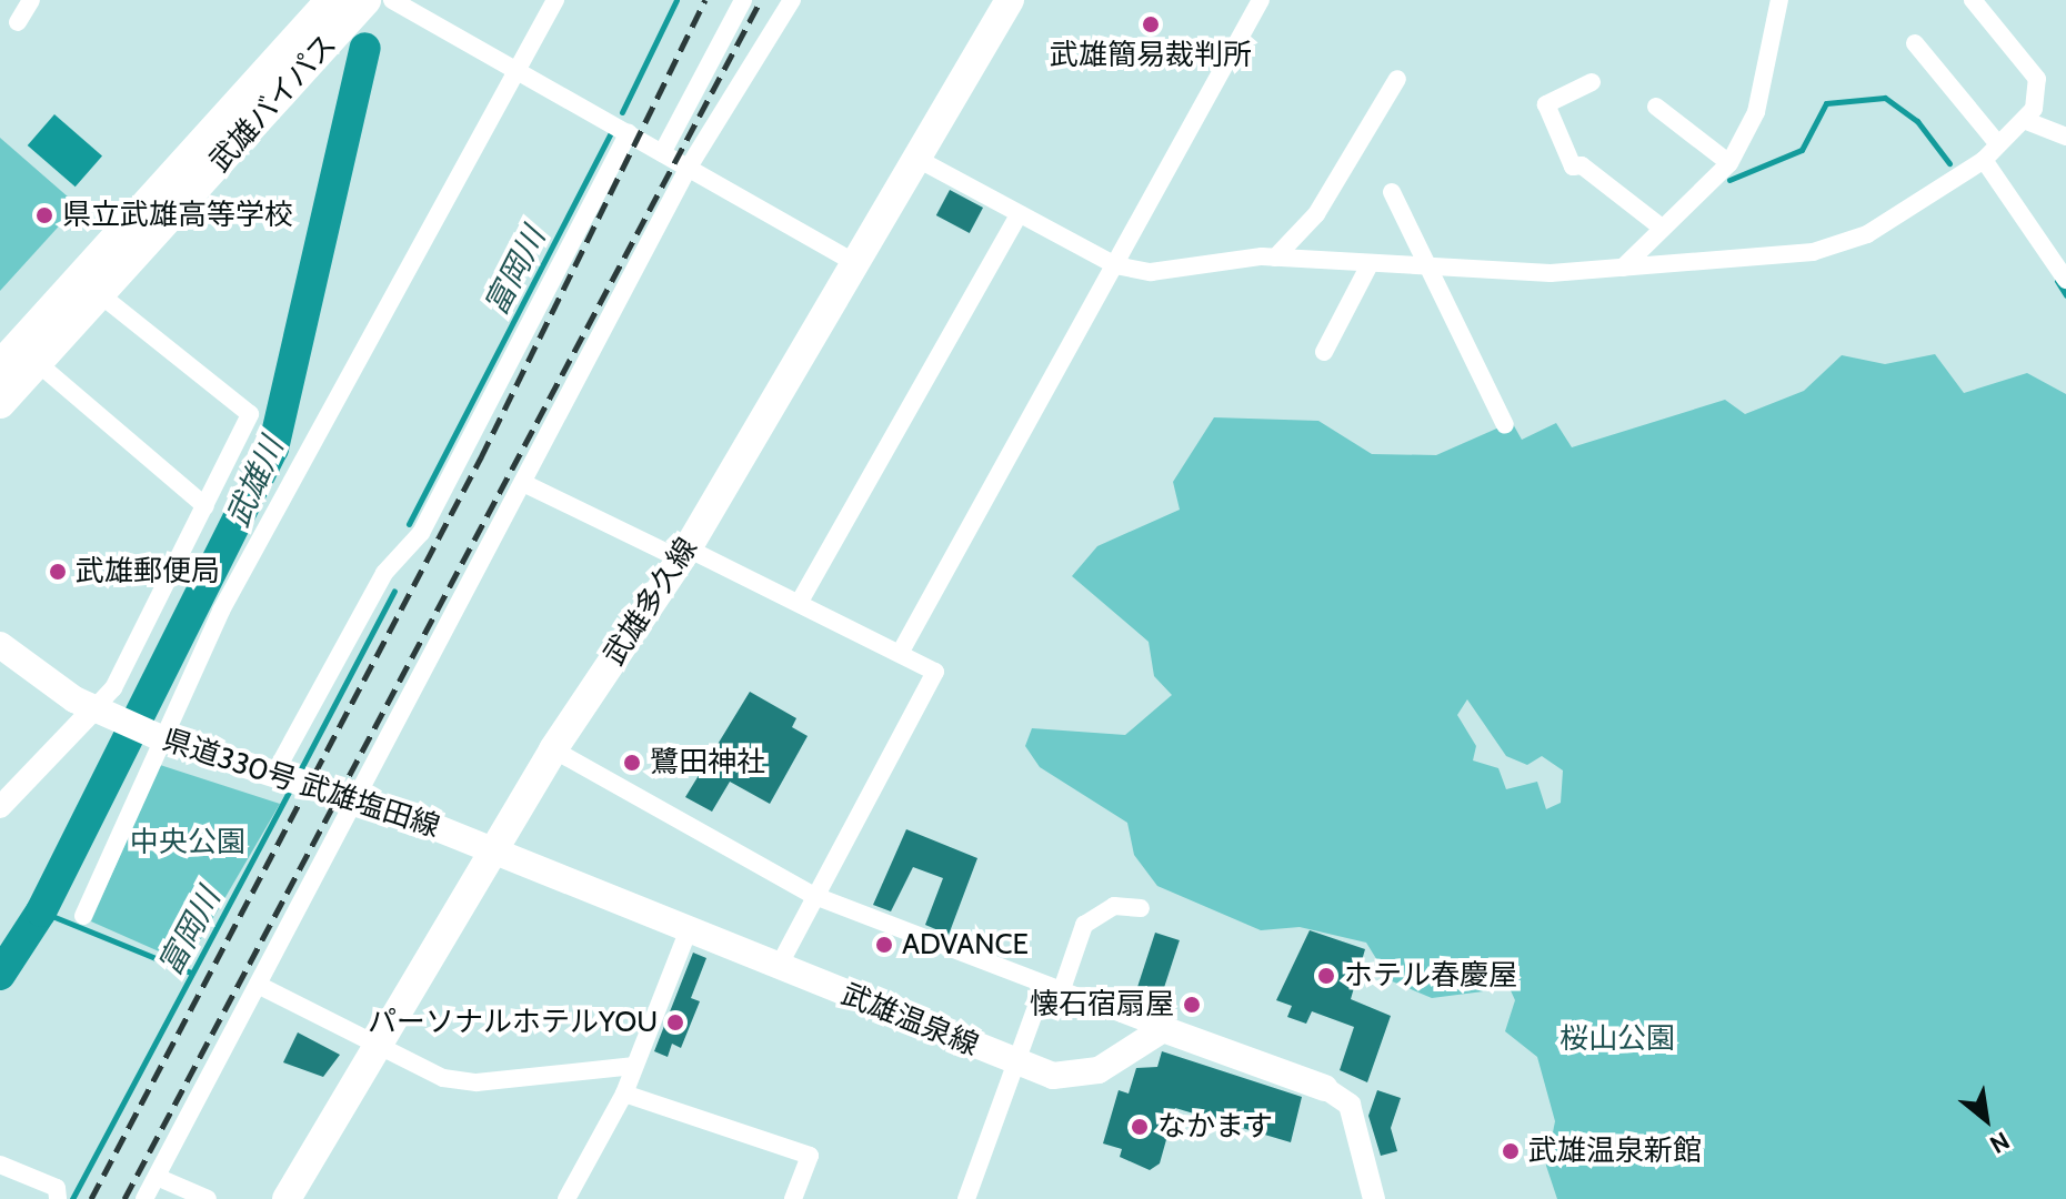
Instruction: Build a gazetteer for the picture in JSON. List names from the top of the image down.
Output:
{
  "streets": {
    "highway": ["武雄バイパス"],
    "main road": ["武雄多久線", "県道330号 武雄塩田線", "武雄温泉線"]
  },
  "crossings": [
    ["武雄多久線", "県道330号 武雄塩田線"],
    ["武雄多久線", "武雄温泉線"],
    ["県道330号 武雄塩田線", "武雄温泉線"]
  ],
  "water": ["富岡川", "武雄川"],
  "parks": ["中央公園", "桜山公園"],
  "places": [
    "武雄簡易裁判所",
    "県立武雄高等学校",
    "武雄郵便局",
    "鷺田神社",
    "ADVANCE",
    "ホテル春慶屋",
    "懐石宿扇屋",
    "パーソナルホテルYOU",
    "なかます",
    "武雄温泉新館"
  ],
  "north": "bottom right"
}
